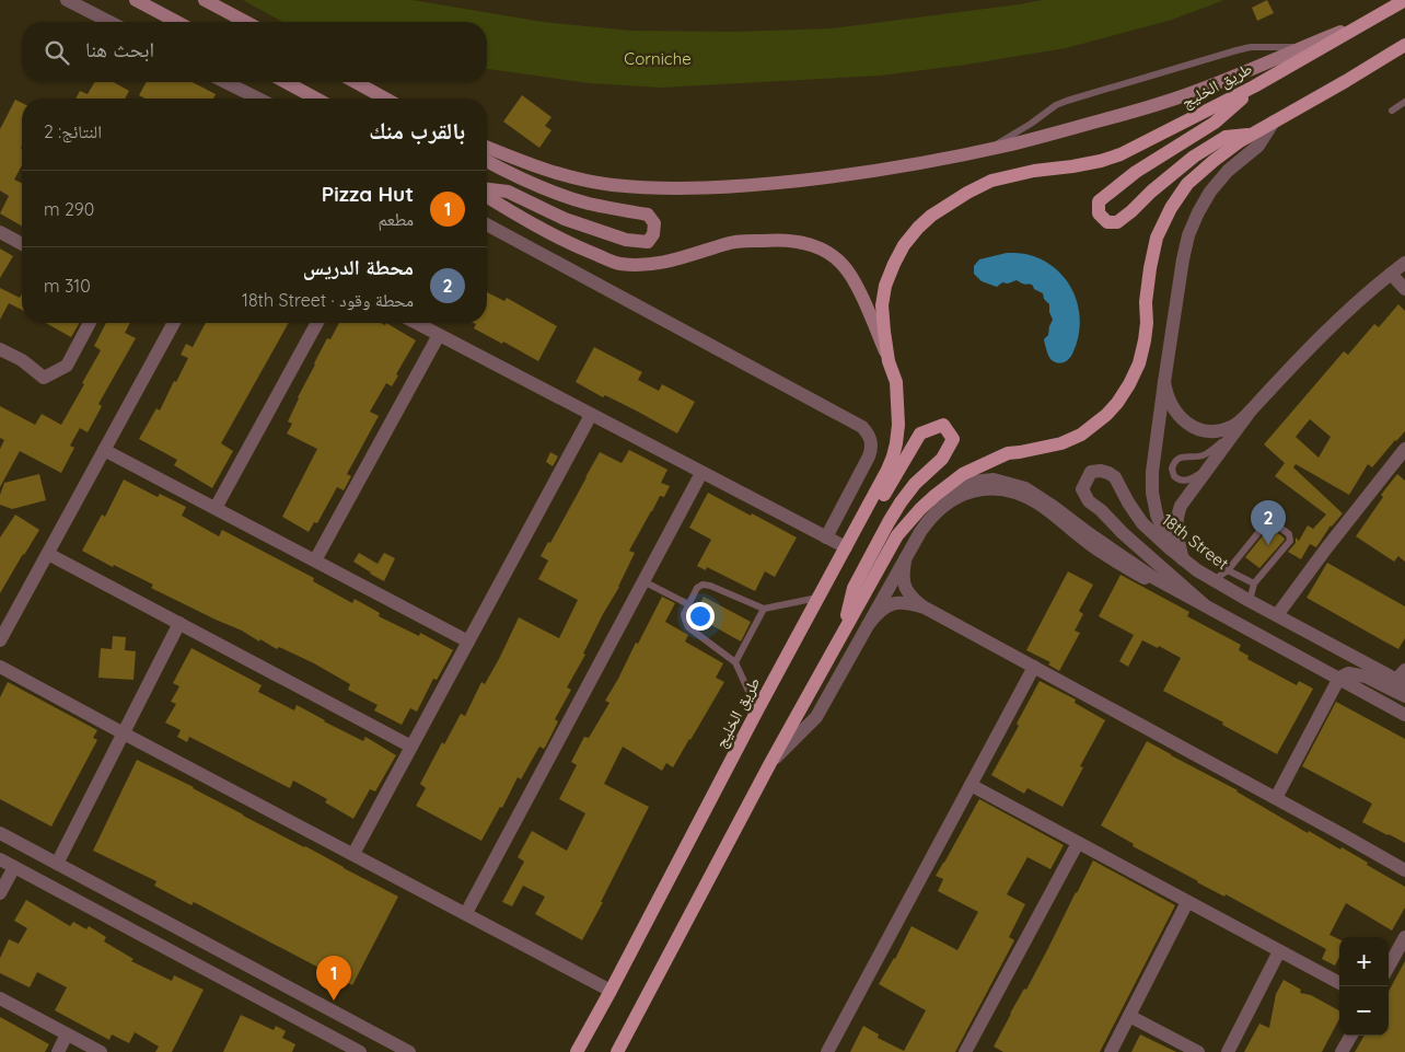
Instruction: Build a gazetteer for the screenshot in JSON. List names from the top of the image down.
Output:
{
  "streets": {
    "main road": ["طريق الخليج"],
    "street": ["18th Street"]
  },
  "parks": ["Corniche"],
  "page": {
    "search": "ابحث هنا",
    "heading": ["بالقرب منك", "النتائج: 2"],
    "list": [
      {
        "mark": "1",
        "name": "Pizza Hut",
        "note": "مطعم",
        "value": "290 m"
      },
      {
        "mark": "2",
        "name": "محطة الدريس",
        "note": "محطة وقود · 18th Street",
        "value": "310 m"
      }
    ],
    "pins": ["2", "1"],
    "map_buttons": ["+", "−"]
  }
}
